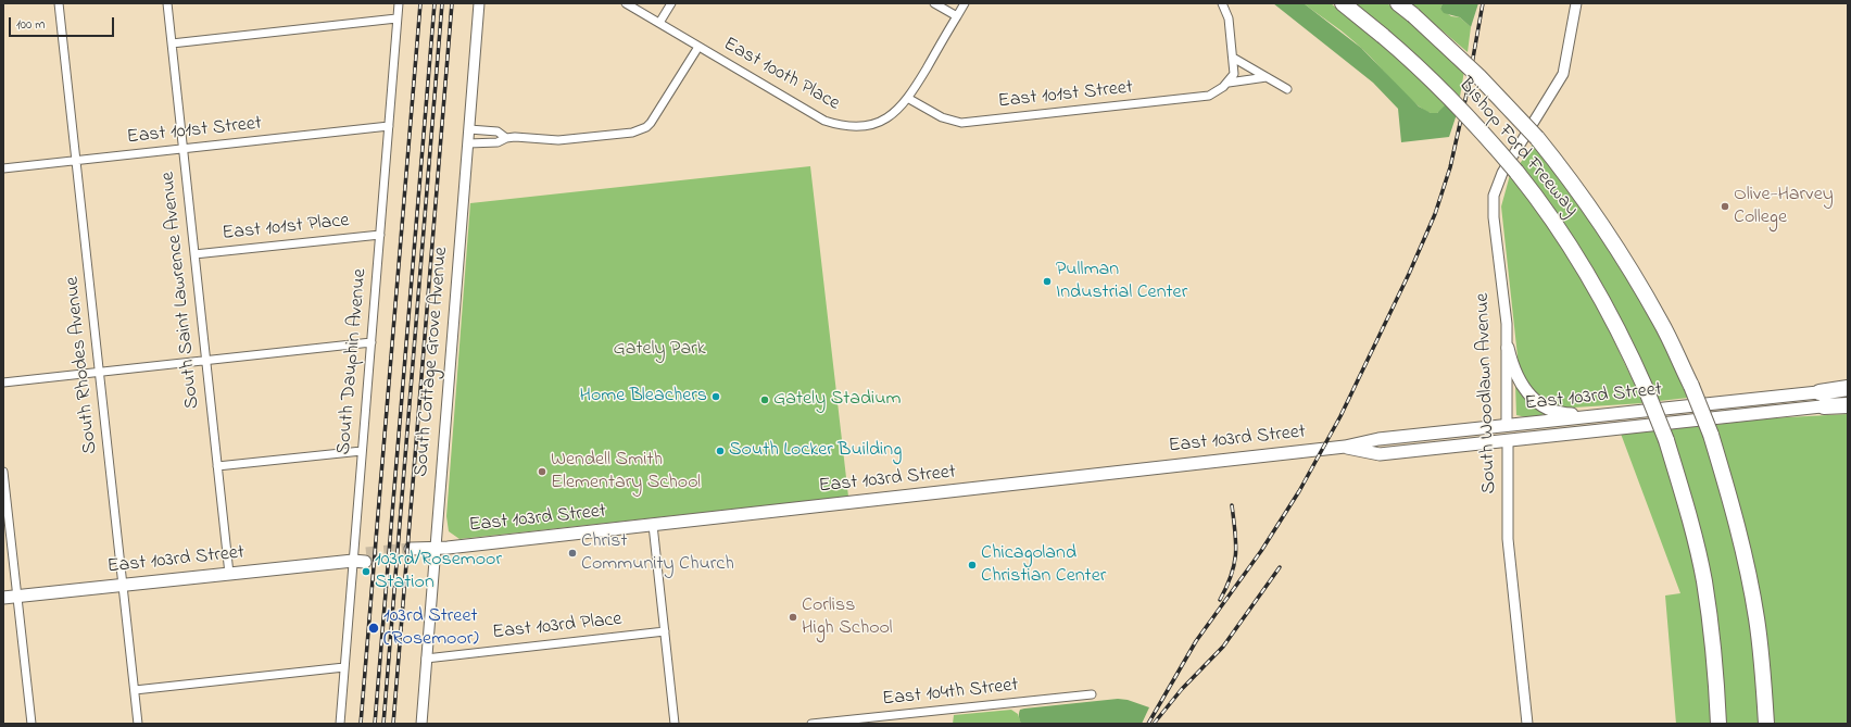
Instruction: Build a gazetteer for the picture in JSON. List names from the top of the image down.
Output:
{
  "streets": {
    "highway": ["Bishop Ford Freeway"],
    "main road": ["East 103rd Street"],
    "street": [
      "East 100th Place",
      "East 101st Street",
      "East 101st Place",
      "South Saint Lawrence Avenue",
      "South Dauphin Avenue",
      "South Cottage Grove Avenue",
      "South Rhodes Avenue",
      "South Woodlawn Avenue",
      "East 103rd Place",
      "East 104th Street"
    ]
  },
  "crossings": [
    ["East 100th Place", "East 101st Street"],
    ["East 101st Street", "South Saint Lawrence Avenue"],
    ["East 101st Street", "South Dauphin Avenue"],
    ["East 101st Street", "South Rhodes Avenue"],
    ["East 101st Place", "South Saint Lawrence Avenue"],
    ["East 101st Place", "South Dauphin Avenue"],
    ["South Saint Lawrence Avenue", "East 103rd Street"],
    ["South Dauphin Avenue", "East 103rd Street"],
    ["South Cottage Grove Avenue", "East 103rd Street"],
    ["South Cottage Grove Avenue", "East 103rd Place"],
    ["South Rhodes Avenue", "East 103rd Street"],
    ["South Woodlawn Avenue", "East 103rd Street"]
  ],
  "parks": ["Gately Park"],
  "places": [
    "Olive-Harvey College",
    "Pullman Industrial Center",
    "Home Bleachers",
    "Gately Stadium",
    "South Locker Building",
    "Wendell Smith Elementary School",
    "Christ Community Church",
    "Chicagoland Christian Center",
    "103rd/Rosemoor Station",
    "Corliss High School",
    "103rd Street (Rosemoor)"
  ],
  "scale_bar": "100 m"
}
